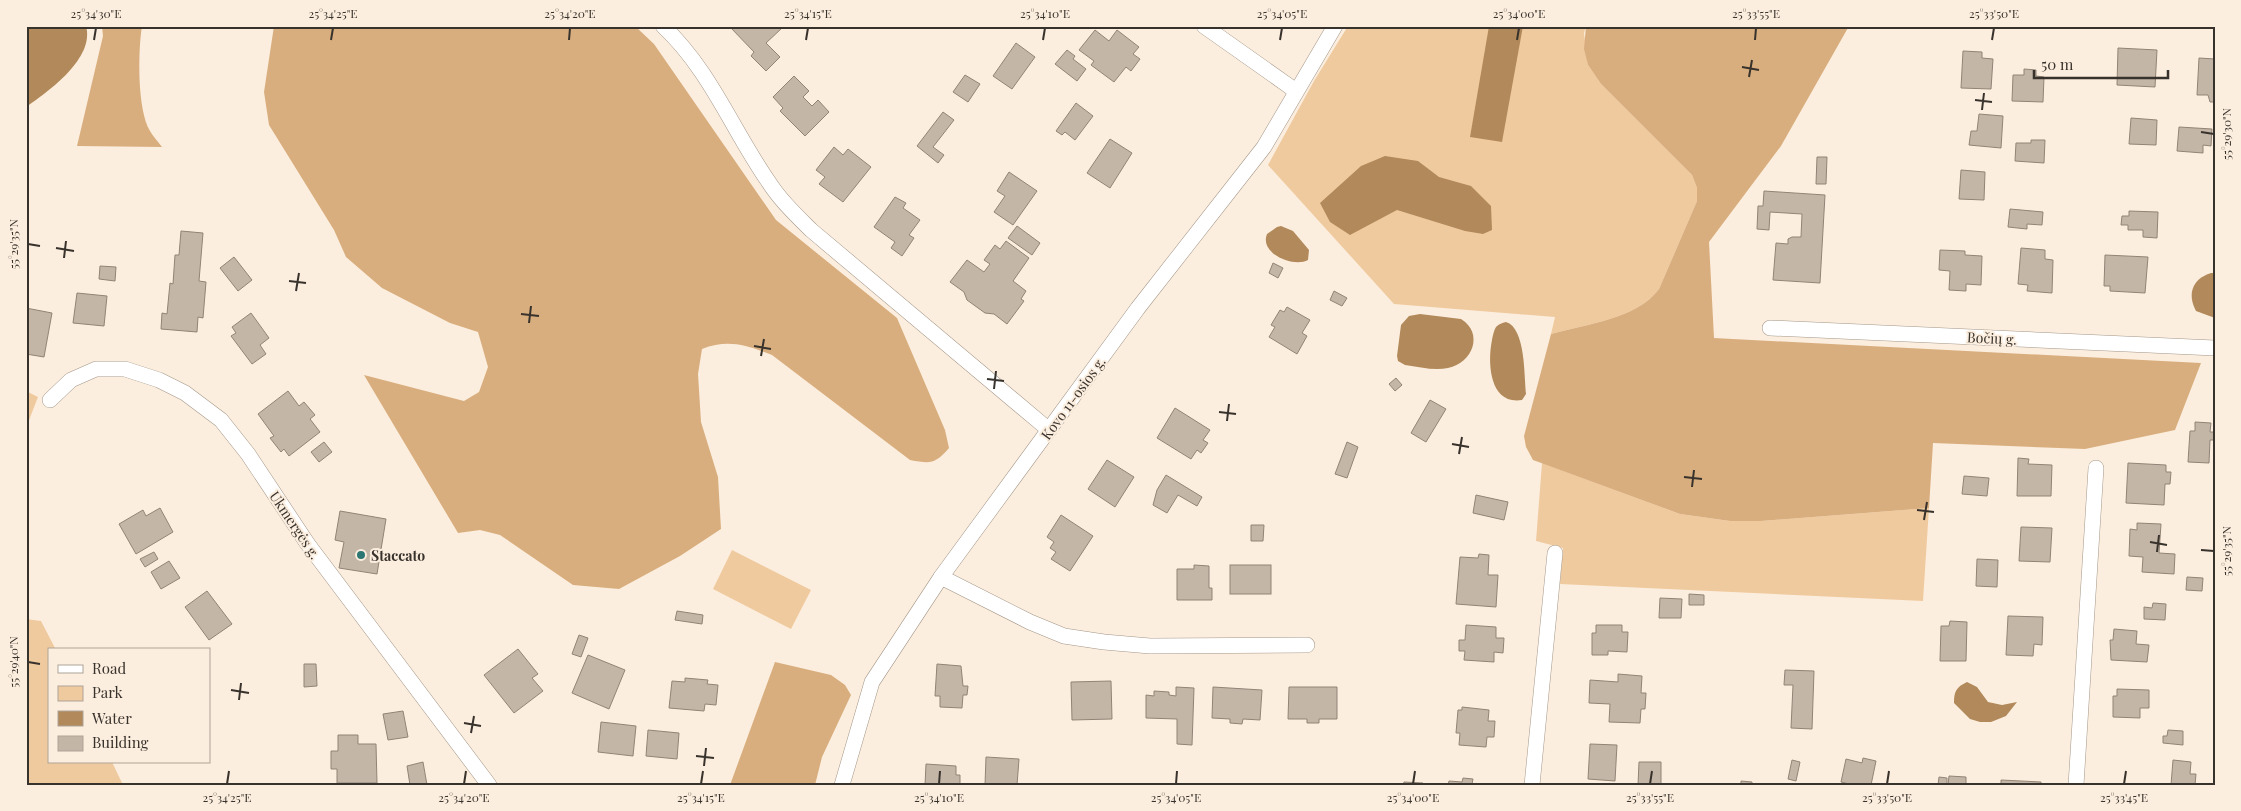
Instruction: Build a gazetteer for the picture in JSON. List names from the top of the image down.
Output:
{
  "streets": {
    "street": ["Bočių g.", "Kovo 11-osios g.", "Ukmergės g."]
  },
  "places": ["Staccato"],
  "legend": [
    "Road",
    "Park",
    "Water",
    "Building"
  ],
  "scale_bar": "50 m",
  "coordinates": [
    "25°34'30\"E",
    "25°34'25\"E",
    "25°34'20\"E",
    "25°34'15\"E",
    "25°34'10\"E",
    "25°34'05\"E",
    "25°34'00\"E",
    "25°33'55\"E",
    "25°33'50\"E",
    "55°29'30\"N",
    "55°29'35\"N",
    "55°29'40\"N",
    "25°33'45\"E"
  ]
}
